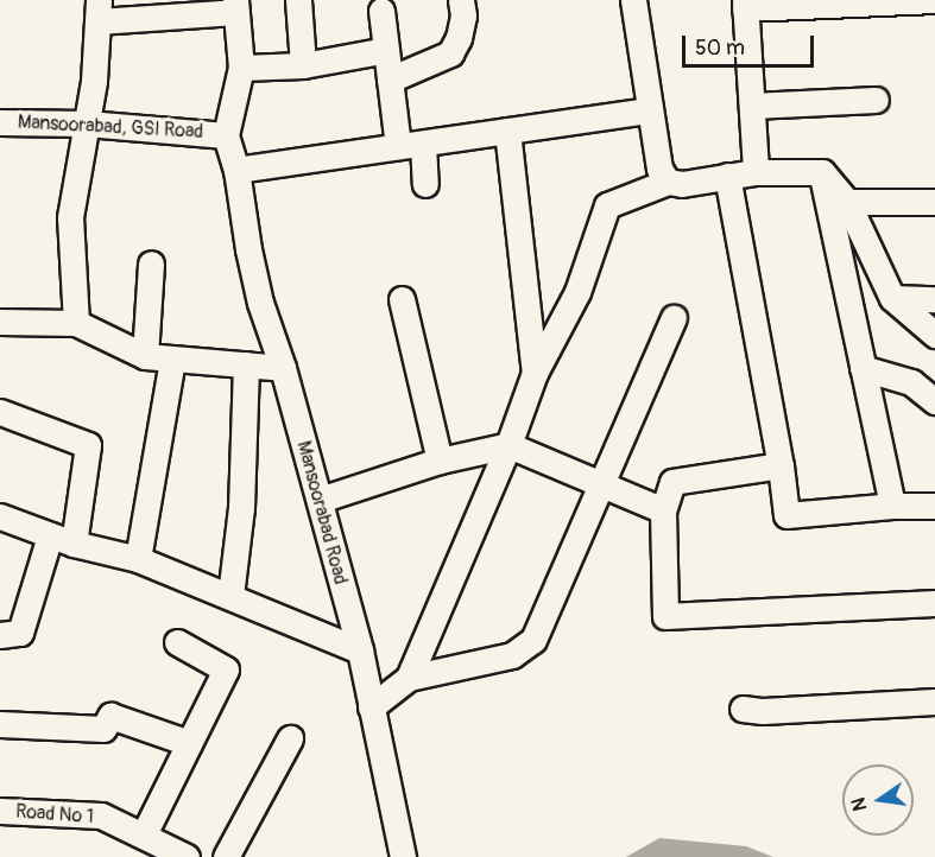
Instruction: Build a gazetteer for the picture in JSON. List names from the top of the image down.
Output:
{
  "streets": {
    "street": ["Mansoorabad, GSI Road", "Mansoorabad Road", "Road No 1"]
  },
  "crossings": [
    ["Mansoorabad, GSI Road", "Mansoorabad Road"]
  ],
  "scale_bar": "50 m",
  "north": "left"
}
